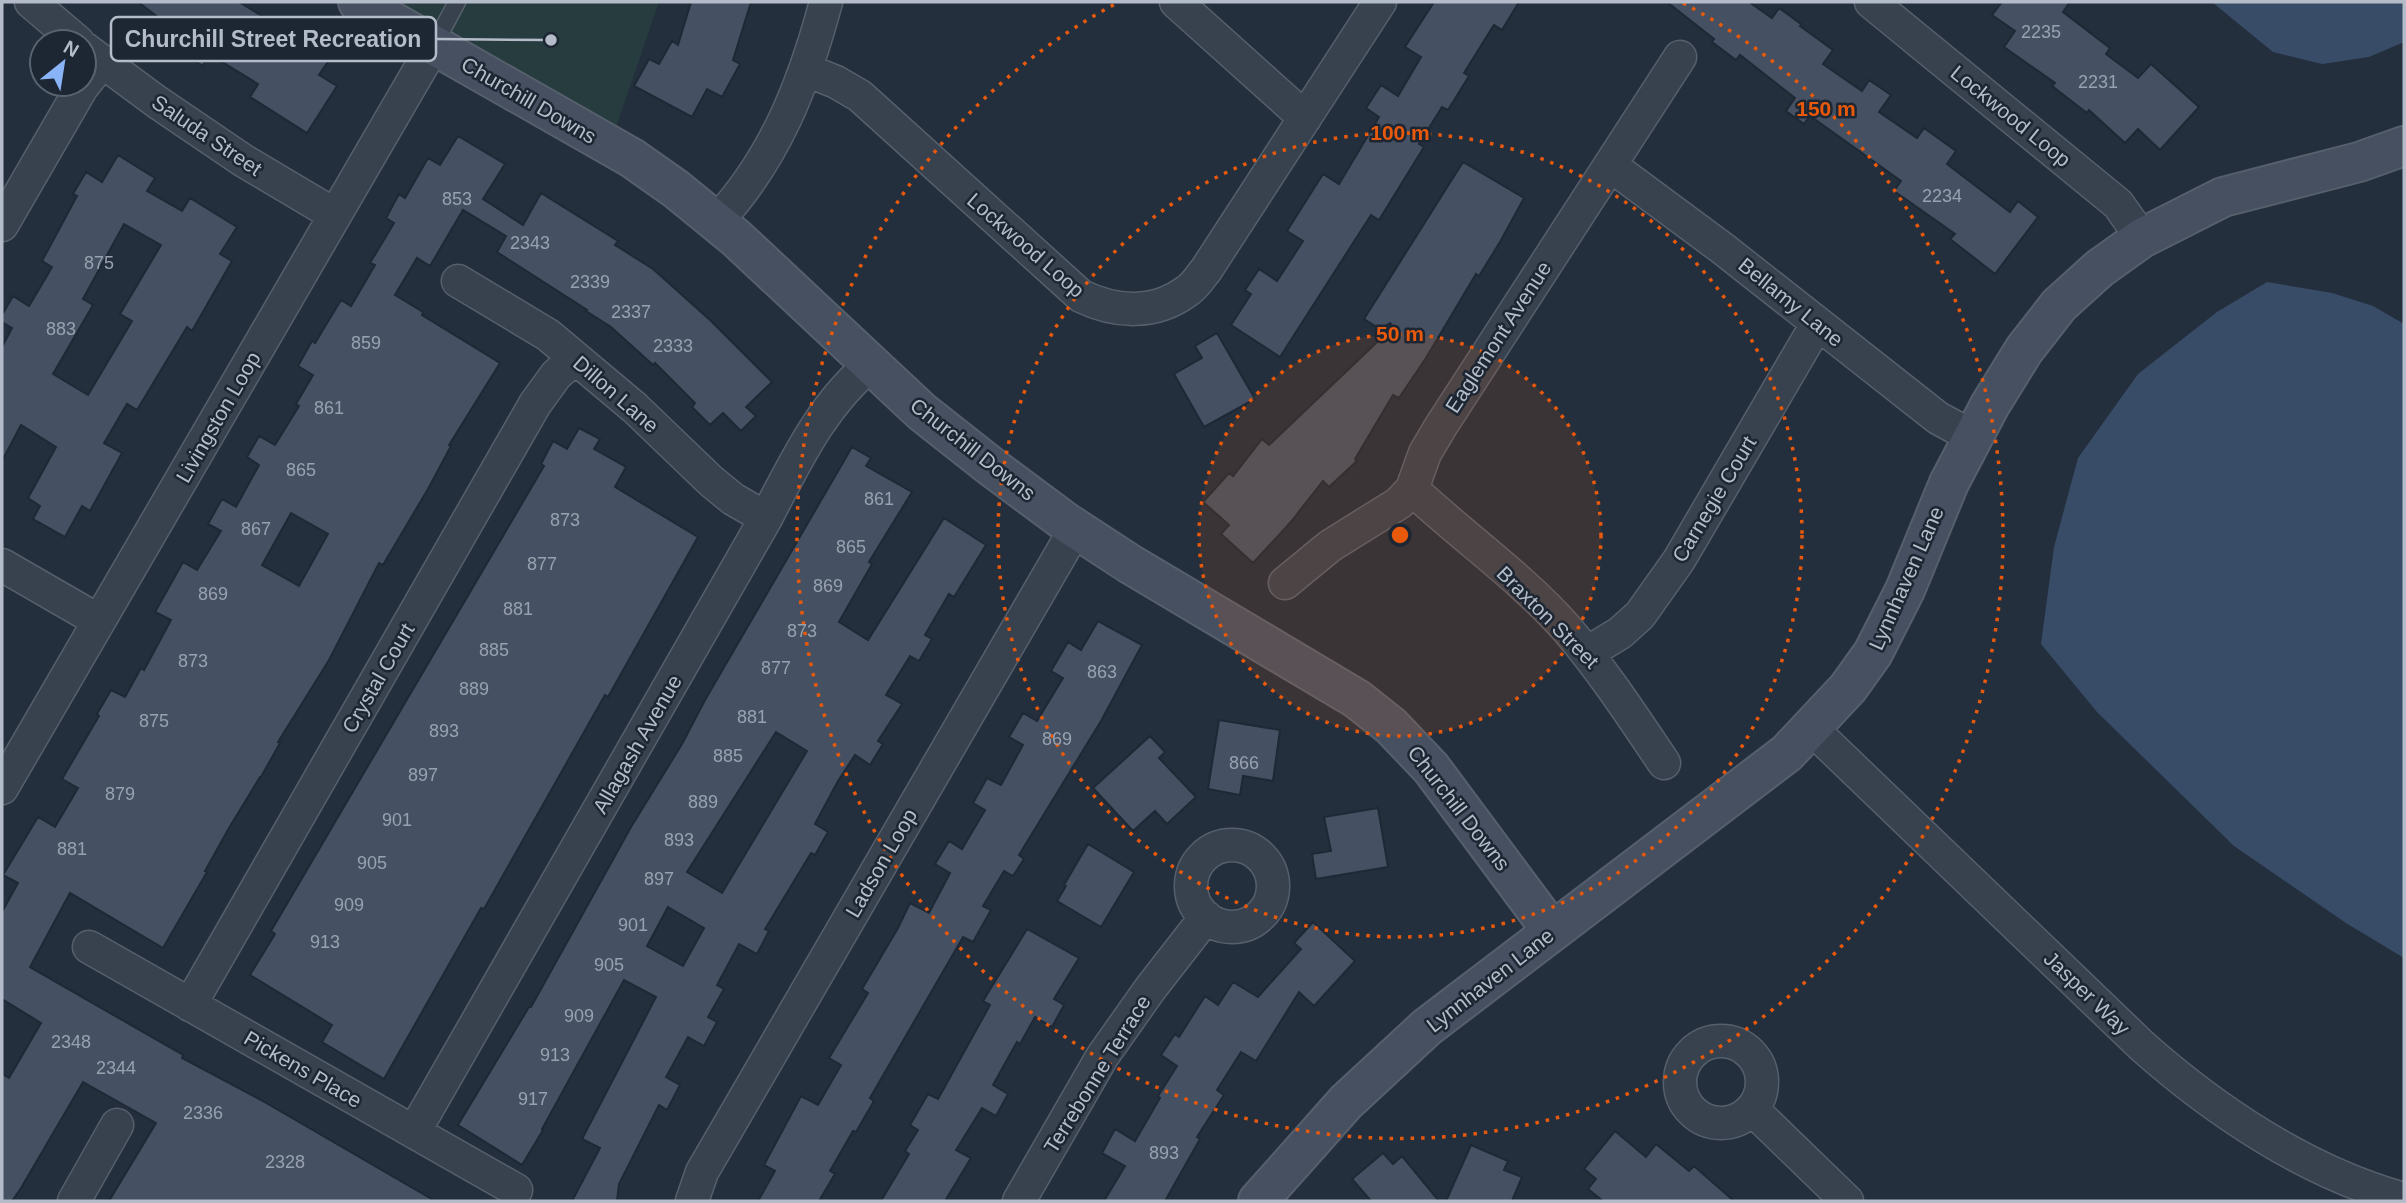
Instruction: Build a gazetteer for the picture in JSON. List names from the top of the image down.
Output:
{
  "streets": {
    "street": [
      "Churchill Downs",
      "Lockwood Loop",
      "Saluda Street",
      "Bellamy Lane",
      "Eaglemont Avenue",
      "Dillon Lane",
      "Livingston Loop",
      "Carnegie Court",
      "Lynnhaven Lane",
      "Braxton Street",
      "Crystal Court",
      "Allagash Avenue",
      "Ladson Loop",
      "Jasper Way",
      "Pickens Place",
      "Terrebonne Terrace"
    ]
  },
  "crossings": [
    ["Churchill Downs", "Livingston Loop"],
    ["Churchill Downs", "Lynnhaven Lane"],
    ["Churchill Downs", "Allagash Avenue"],
    ["Churchill Downs", "Ladson Loop"],
    ["Lockwood Loop", "Lynnhaven Lane"],
    ["Saluda Street", "Livingston Loop"],
    ["Bellamy Lane", "Eaglemont Avenue"],
    ["Bellamy Lane", "Carnegie Court"],
    ["Bellamy Lane", "Lynnhaven Lane"],
    ["Eaglemont Avenue", "Braxton Street"],
    ["Dillon Lane", "Crystal Court"],
    ["Dillon Lane", "Allagash Avenue"],
    ["Carnegie Court", "Braxton Street"],
    ["Lynnhaven Lane", "Jasper Way"],
    ["Crystal Court", "Pickens Place"],
    ["Allagash Avenue", "Pickens Place"]
  ],
  "places": ["Churchill Street Recreation"],
  "house_numbers": [
    "2235",
    "2231",
    "2234",
    "853",
    "2343",
    "875",
    "2339",
    "2337",
    "883",
    "859",
    "2333",
    "861",
    "865",
    "861",
    "873",
    "867",
    "865",
    "877",
    "869",
    "869",
    "881",
    "873",
    "885",
    "873",
    "877",
    "863",
    "889",
    "881",
    "875",
    "893",
    "869",
    "885",
    "866",
    "897",
    "879",
    "889",
    "901",
    "893",
    "881",
    "905",
    "897",
    "909",
    "901",
    "913",
    "905",
    "909",
    "2348",
    "913",
    "2344",
    "917",
    "2336",
    "893",
    "2328"
  ],
  "north": "top right",
  "rings": ["150 m", "100 m", "50 m"]
}
